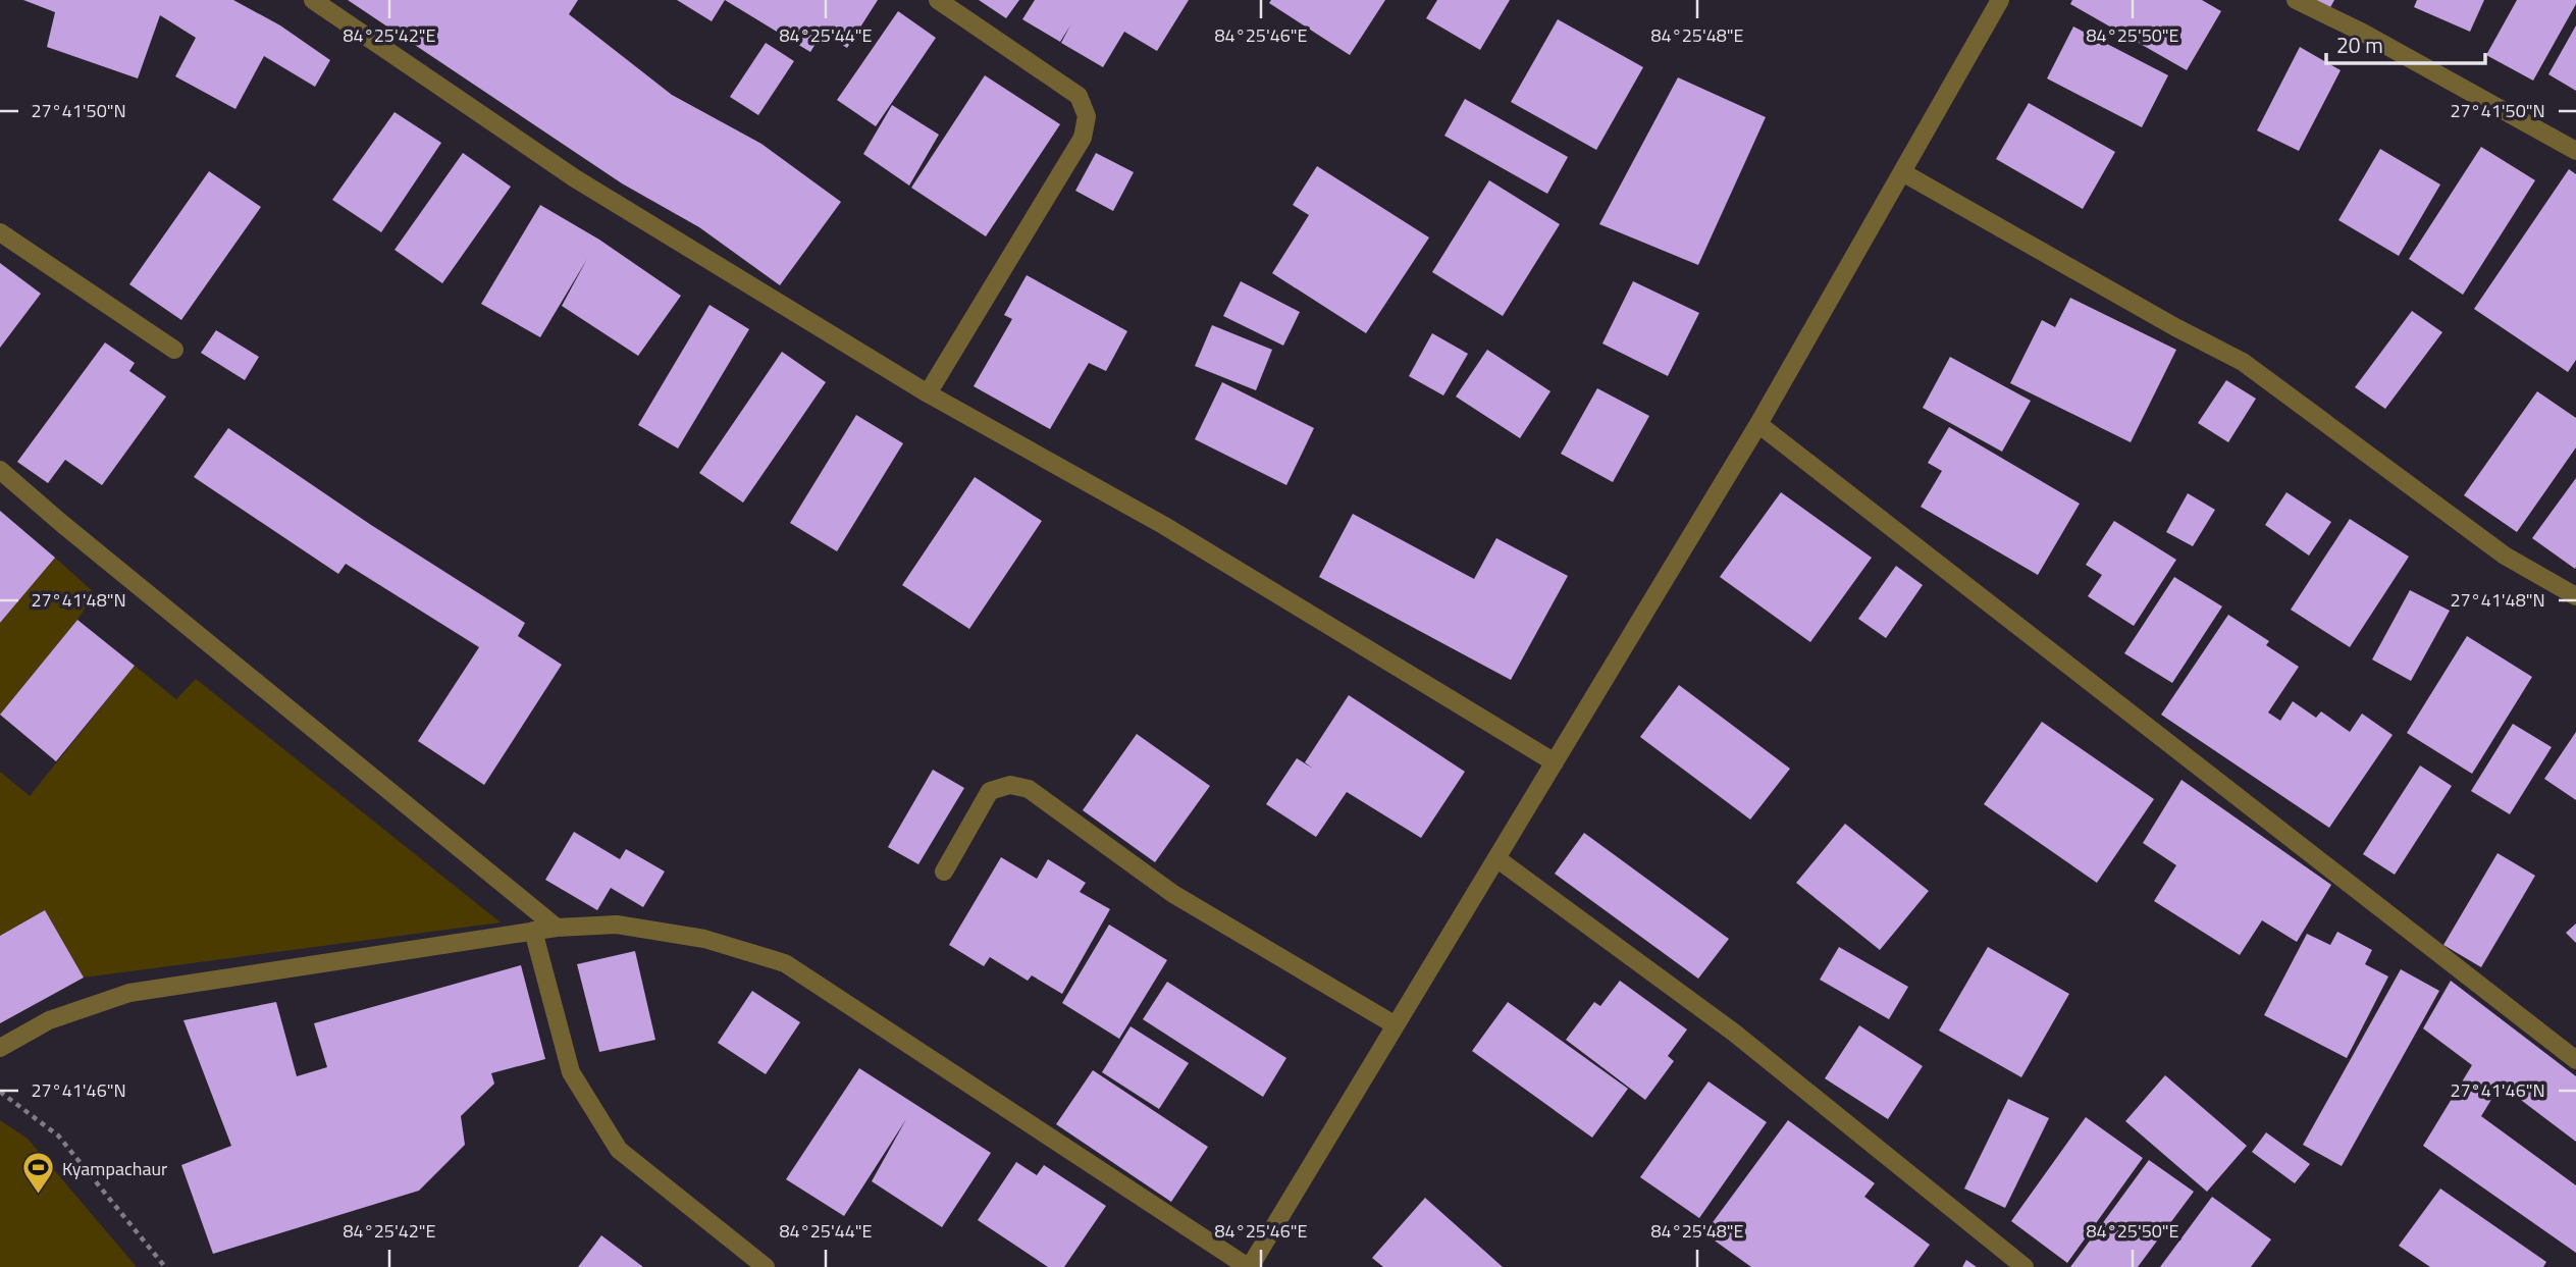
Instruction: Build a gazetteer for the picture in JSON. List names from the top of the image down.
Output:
{
  "places": {
    "sports": ["Kyampachaur"]
  },
  "scale_bar": "20 m",
  "coordinates": [
    "84°25'42\"E",
    "84°25'44\"E",
    "84°25'46\"E",
    "84°25'48\"E",
    "84°25'50\"E",
    "27°41'50\"N",
    "27°41'48\"N",
    "27°41'46\"N"
  ]
}
